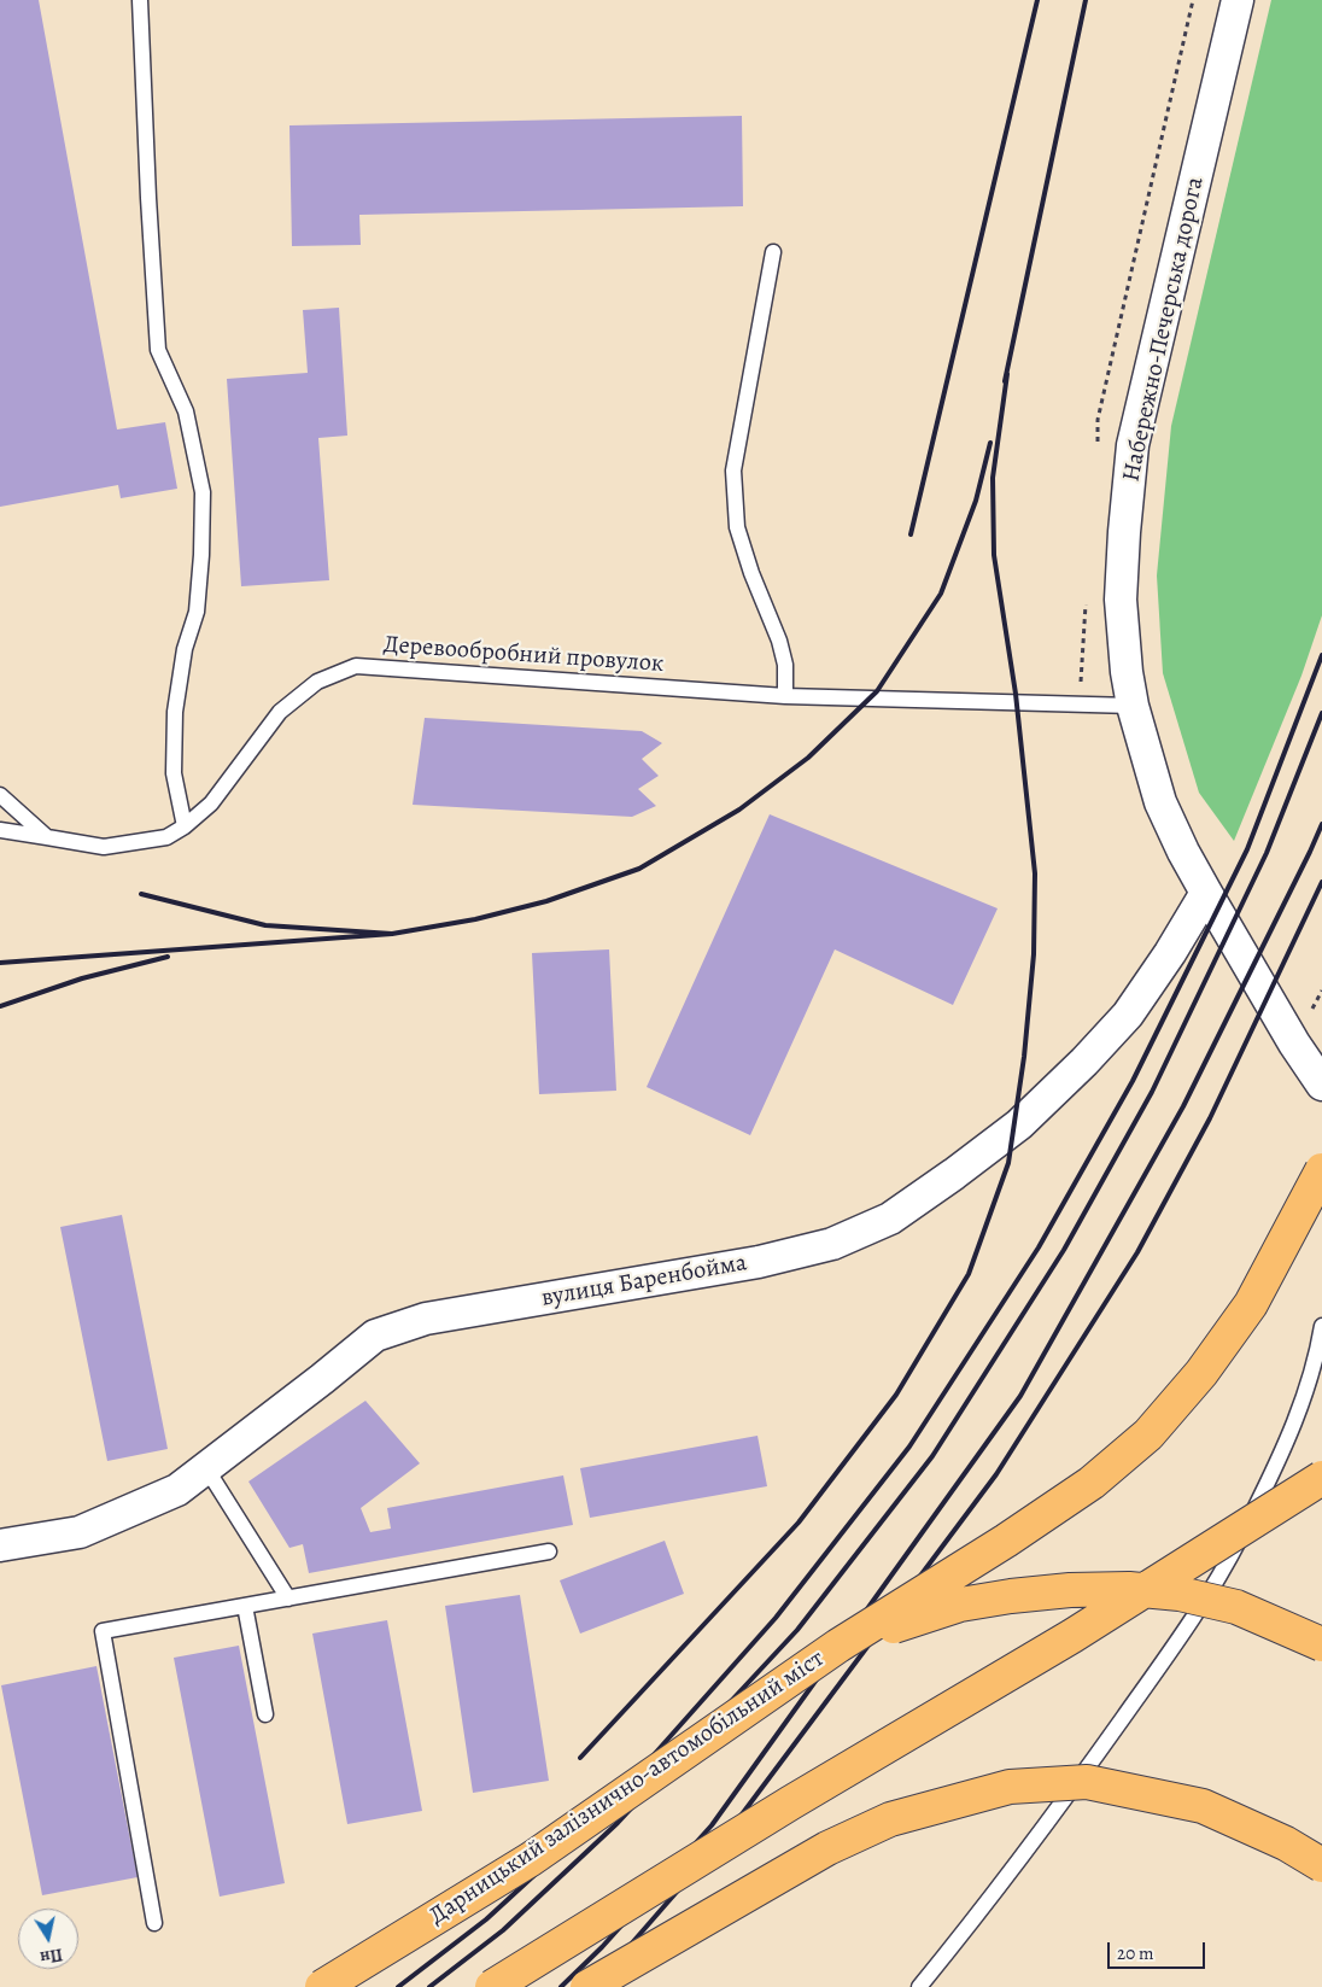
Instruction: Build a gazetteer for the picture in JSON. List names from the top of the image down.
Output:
{
  "streets": {
    "main road": ["Дарницький залізнично-автомобільний міст"],
    "street": ["Набережно-Печерська дорога", "вулиця Баренбойма"],
    "lane": ["Деревообробний провулок"]
  },
  "crossings": [
    ["Набережно-Печерська дорога", "Деревообробний провулок"],
    ["Набережно-Печерська дорога", "вулиця Баренбойма"]
  ],
  "scale_bar": "20 m",
  "north": "bottom"
}
